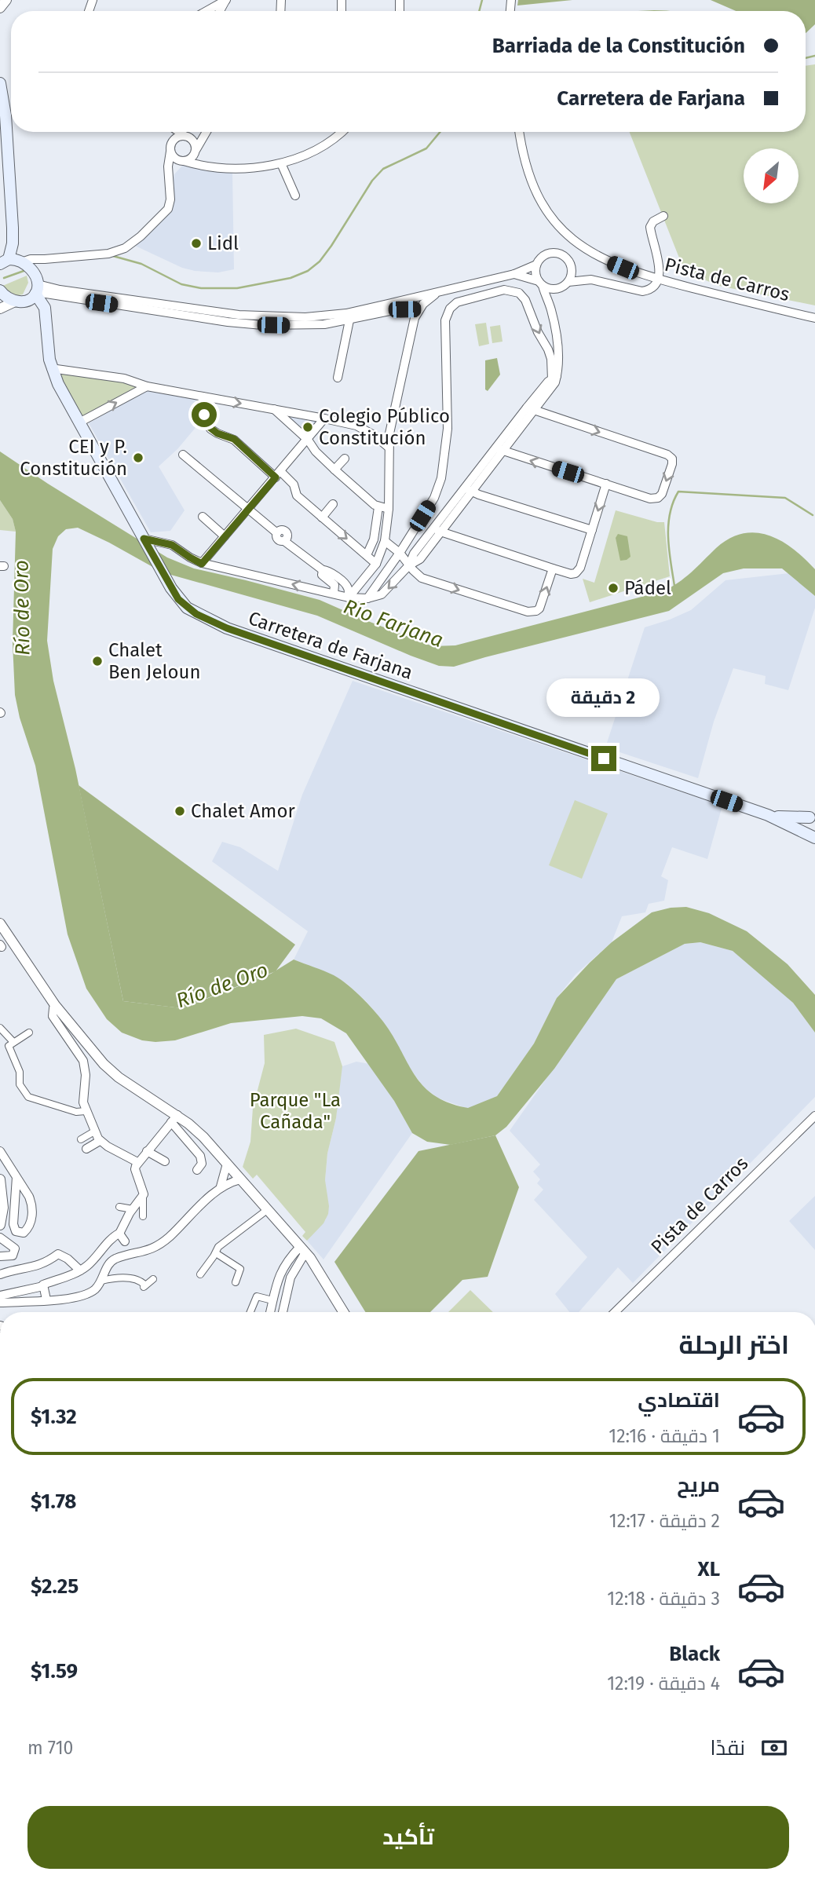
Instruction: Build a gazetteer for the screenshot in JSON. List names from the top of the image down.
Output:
{
  "streets": {
    "main road": ["Carretera de Farjana"],
    "street": ["Pista de Carros"]
  },
  "water": ["Río de Oro", "Río Farjana"],
  "parks": ["Parque \"La Cañada\""],
  "places": [
    "Lidl",
    "Colegio Público Constitución",
    "CEI y P. Constitución",
    "Pádel",
    "Chalet Ben Jeloun",
    "Chalet Amor"
  ],
  "north": "bottom left",
  "page": {
    "banner": ["Barriada de la Constitución", "Carretera de Farjana"],
    "bubble": "2 دقيقة",
    "heading": "اختر الرحلة",
    "list": [
      {
        "name": "اقتصادي",
        "note": "1 دقيقة · 12:16",
        "value": "$1.32"
      },
      {
        "name": "مريح",
        "note": "2 دقيقة · 12:17",
        "value": "$1.78"
      },
      {
        "name": "XL",
        "note": "3 دقيقة · 12:18",
        "value": "$2.25"
      },
      {
        "name": "Black",
        "note": "4 دقيقة · 12:19",
        "value": "$1.59"
      }
    ],
    "pay": ["نقدًا", "710 m"],
    "buttons": "تأكيد"
  }
}
